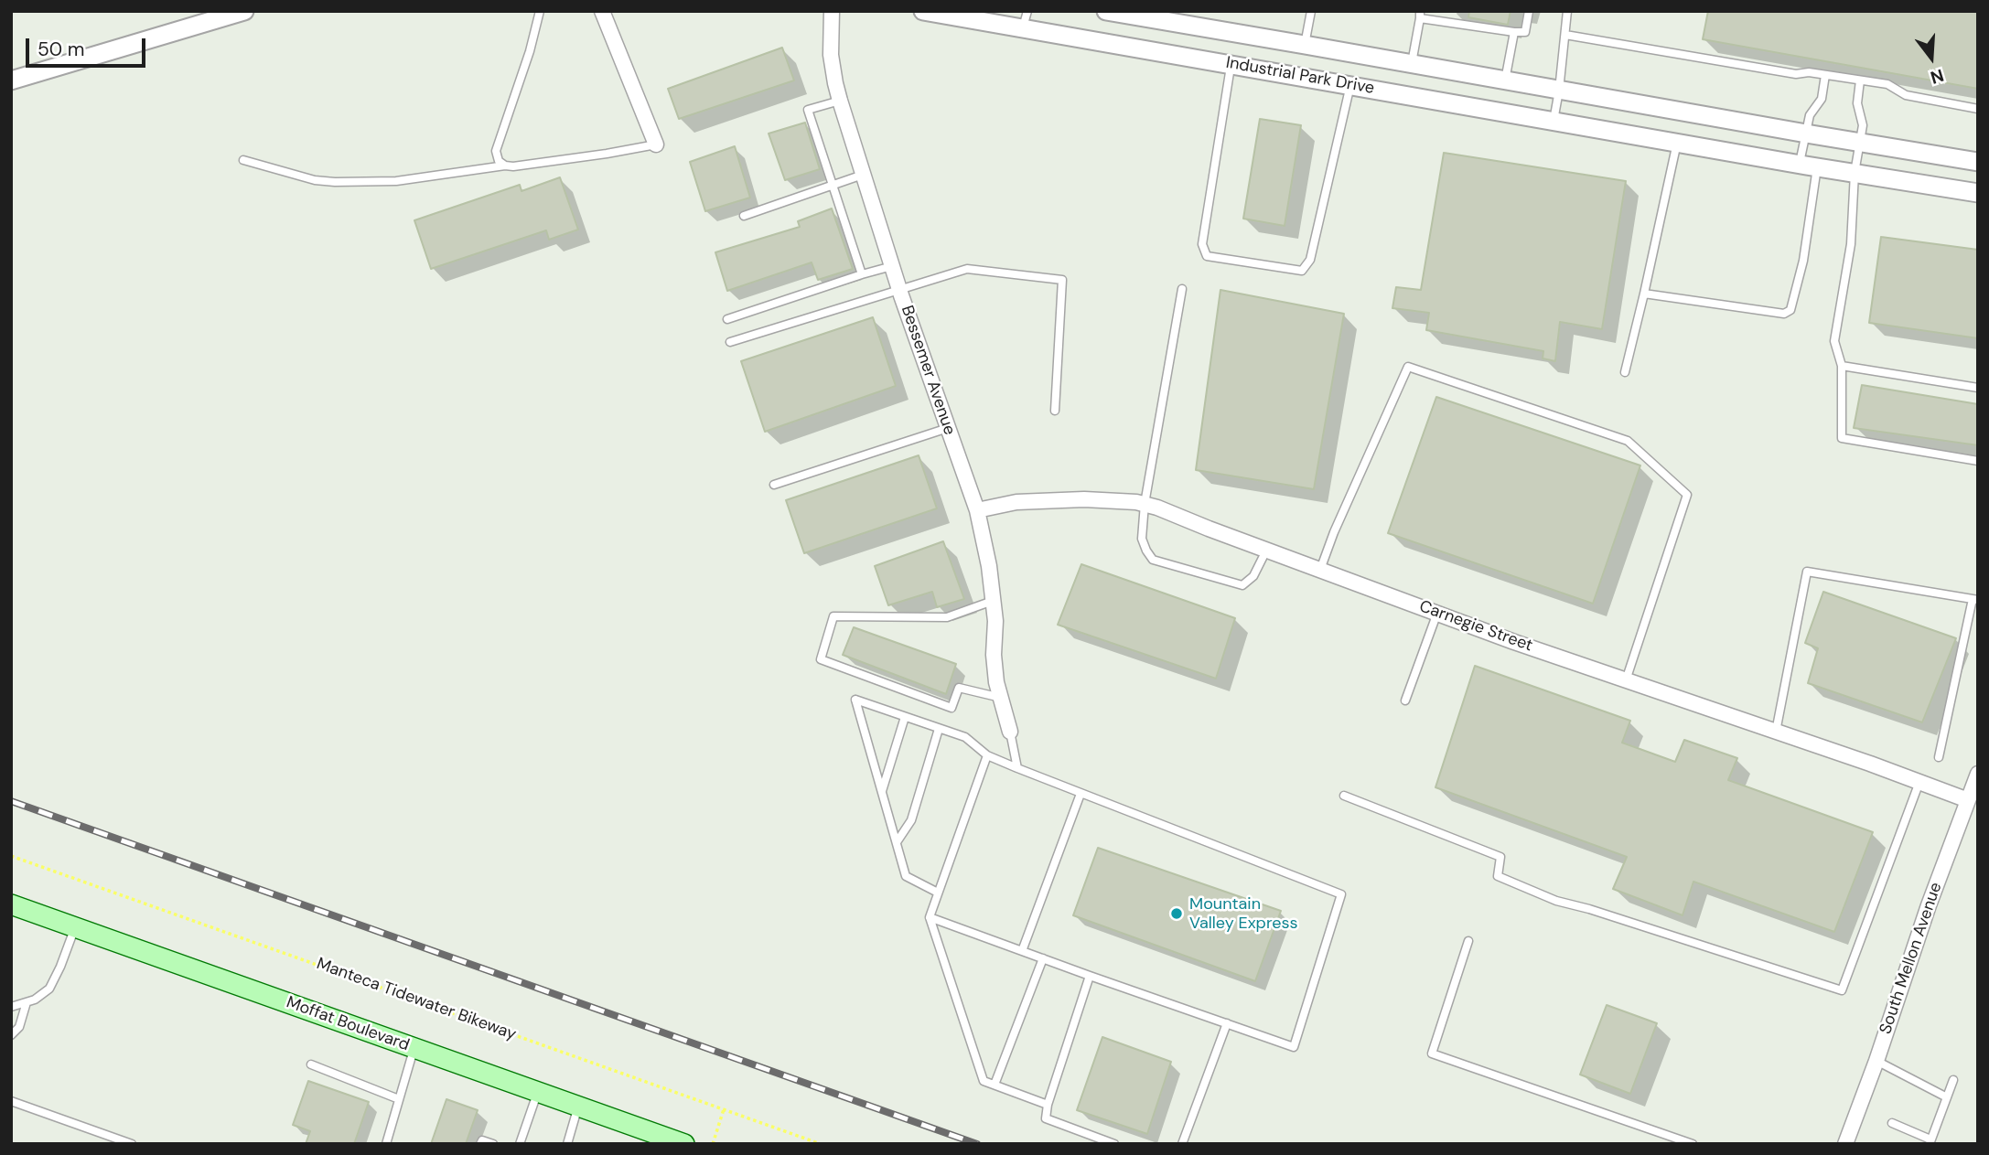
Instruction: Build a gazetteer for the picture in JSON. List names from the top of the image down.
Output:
{
  "streets": {
    "main road": ["Moffat Boulevard"],
    "street": [
      "Industrial Park Drive",
      "Bessemer Avenue",
      "Carnegie Street",
      "South Mellon Avenue"
    ],
    "path": ["Manteca Tidewater Bikeway"]
  },
  "crossings": [
    ["Bessemer Avenue", "Carnegie Street"],
    ["Carnegie Street", "South Mellon Avenue"]
  ],
  "places": ["Mountain Valley Express"],
  "scale_bar": "50 m",
  "north": "bottom"
}
